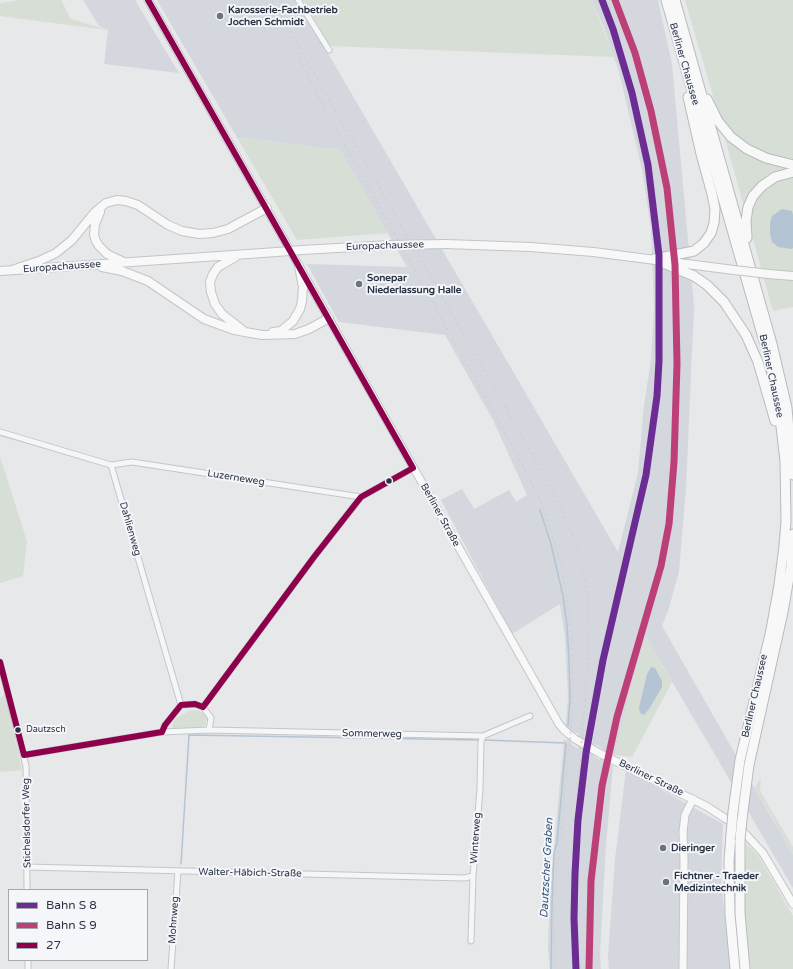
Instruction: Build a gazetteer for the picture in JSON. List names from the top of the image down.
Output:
{
  "streets": {
    "highway": ["Berliner Chaussee"],
    "main road": ["Europachaussee"],
    "street": [
      "Luzerneweg",
      "Berliner Straße",
      "Dahlienweg",
      "Sommerweg",
      "Stichelsdorfer Weg",
      "Winterweg",
      "Walter-Häbich-Straße",
      "Mohnweg"
    ]
  },
  "crossings": [
    ["Luzerneweg", "Dahlienweg"],
    ["Sommerweg", "Stichelsdorfer Weg"],
    ["Sommerweg", "Winterweg"],
    ["Stichelsdorfer Weg", "Walter-Häbich-Straße"],
    ["Winterweg", "Walter-Häbich-Straße"],
    ["Walter-Häbich-Straße", "Mohnweg"]
  ],
  "water": ["Dautzscher Graben"],
  "places": [
    "Karosserie-Fachbetrieb Jochen Schmidt",
    "Sonepar Niederlassung Halle",
    "Dautzsch",
    "Dieringer",
    "Fichtner - Traeder Medizintechnik"
  ],
  "lines": ["transit line 27"],
  "legend": ["Bahn S 8", "Bahn S 9", "27"]
}
